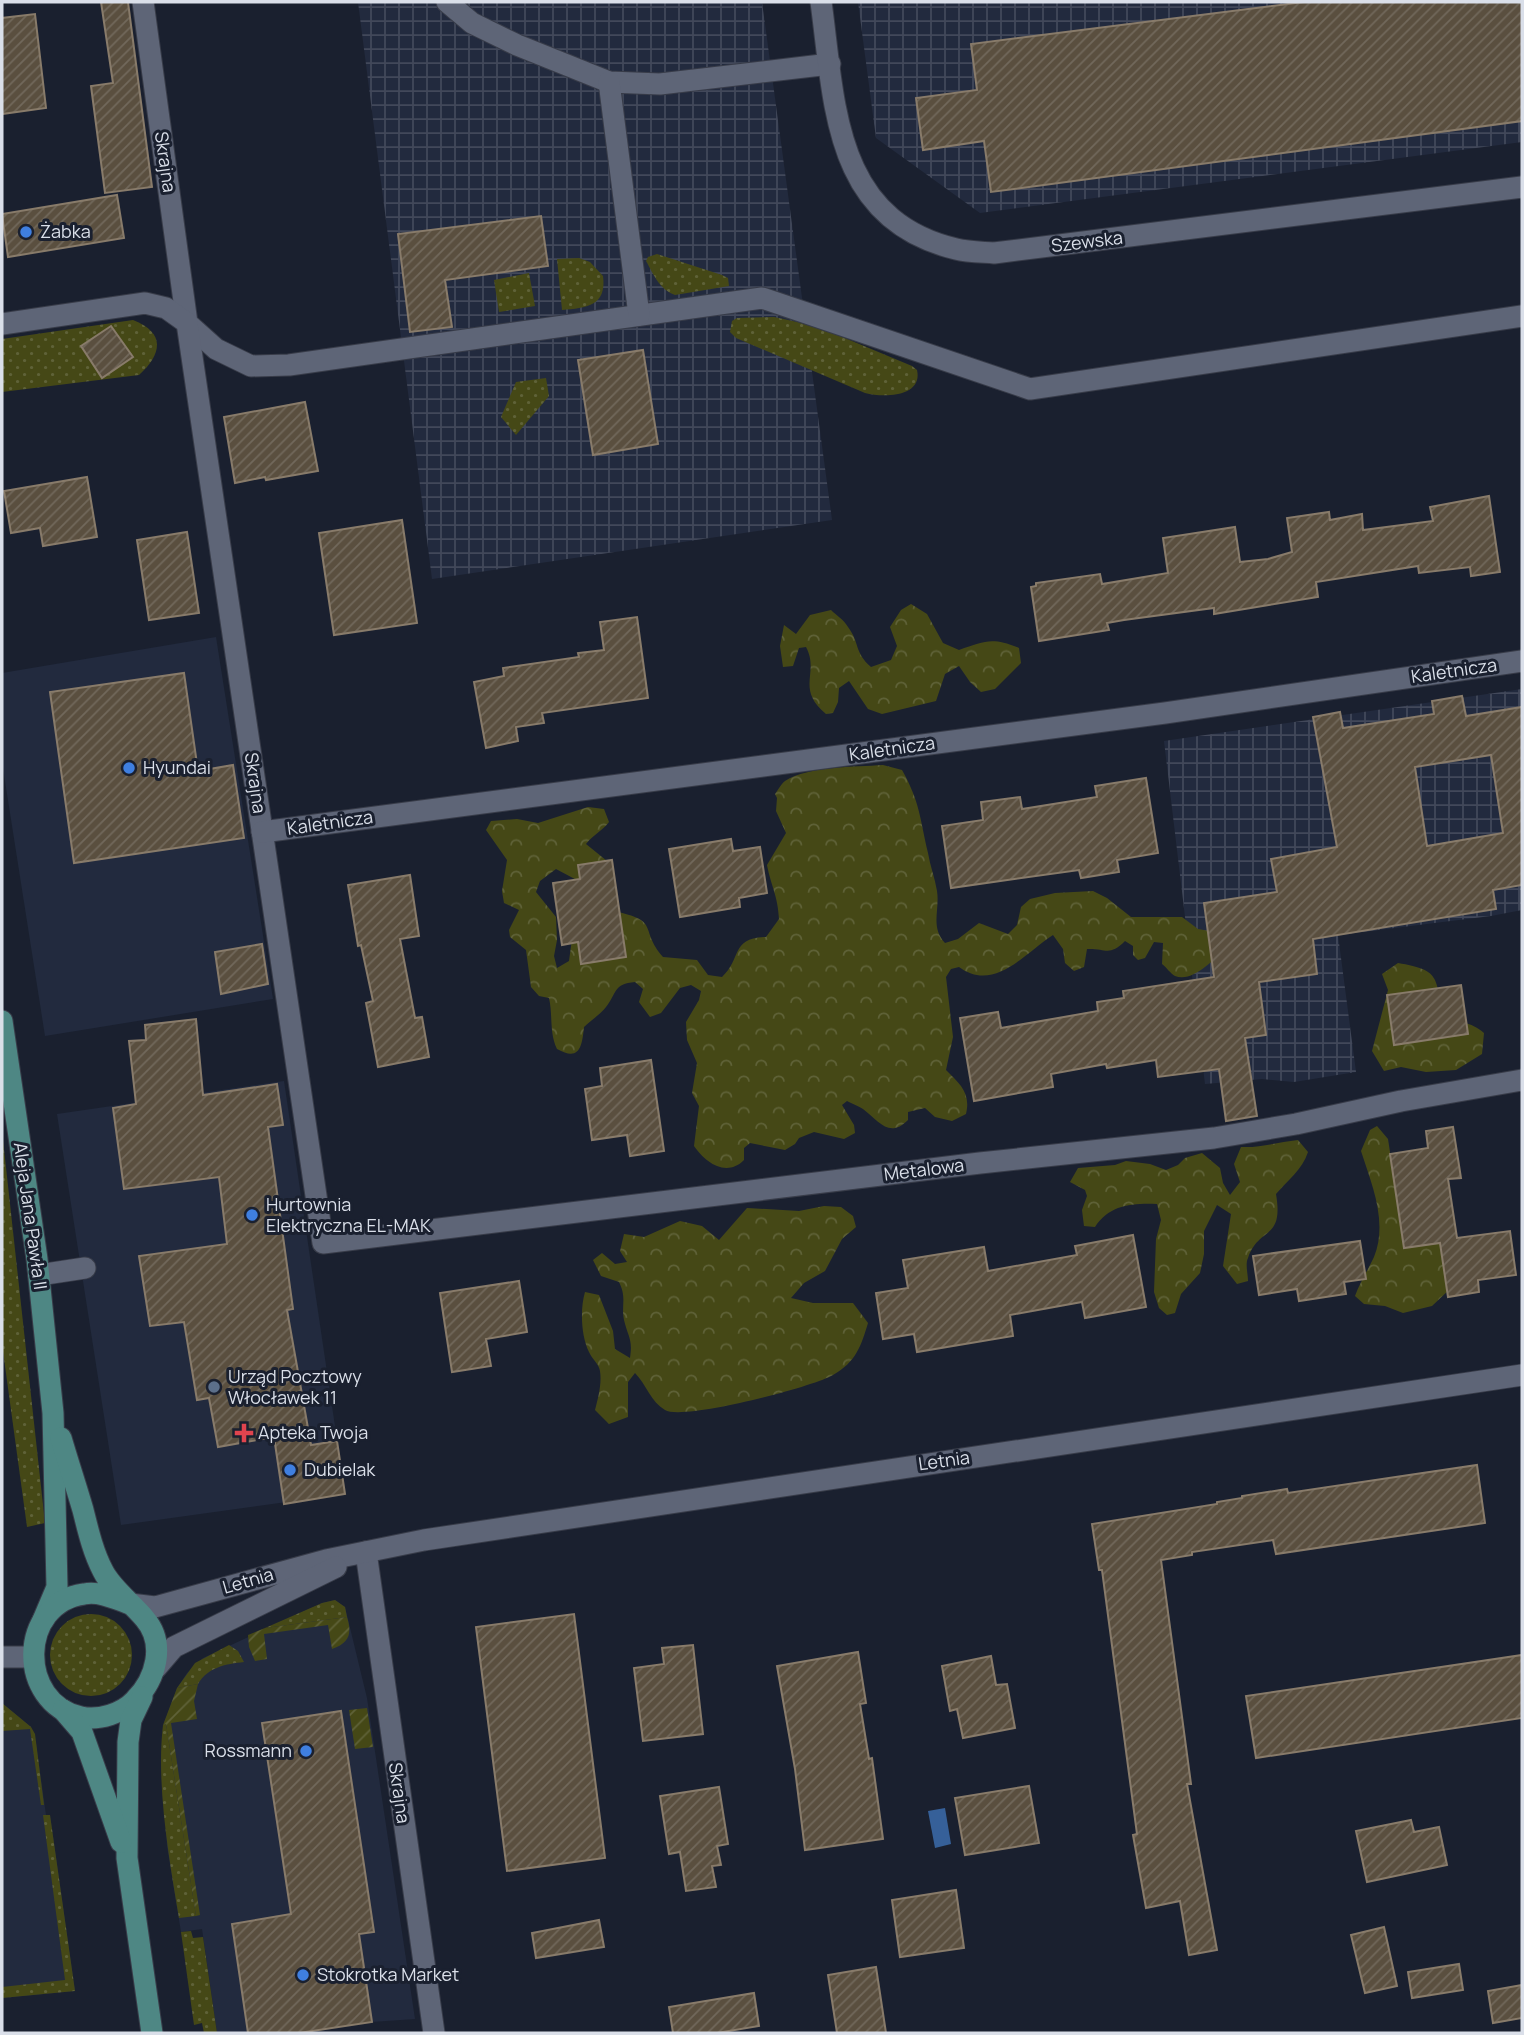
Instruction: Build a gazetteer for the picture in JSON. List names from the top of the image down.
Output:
{
  "streets": {
    "main road": ["Aleja Jana Pawła II"],
    "street": [
      "Skrajna",
      "Szewska",
      "Kaletnicza",
      "Metalowa",
      "Letnia"
    ]
  },
  "crossings": [
    ["Skrajna", "Kaletnicza"],
    ["Skrajna", "Metalowa"],
    ["Skrajna", "Letnia"],
    ["Aleja Jana Pawła II", "Letnia"]
  ],
  "places": {
    "other": [
      "Żabka",
      "Hyundai",
      "Hurtownia Elektryczna EL-MAK",
      "Urząd Pocztowy Włocławek 11",
      "Dubielak",
      "Rossmann",
      "Stokrotka Market"
    ],
    "health": ["Apteka Twoja"]
  }
}
